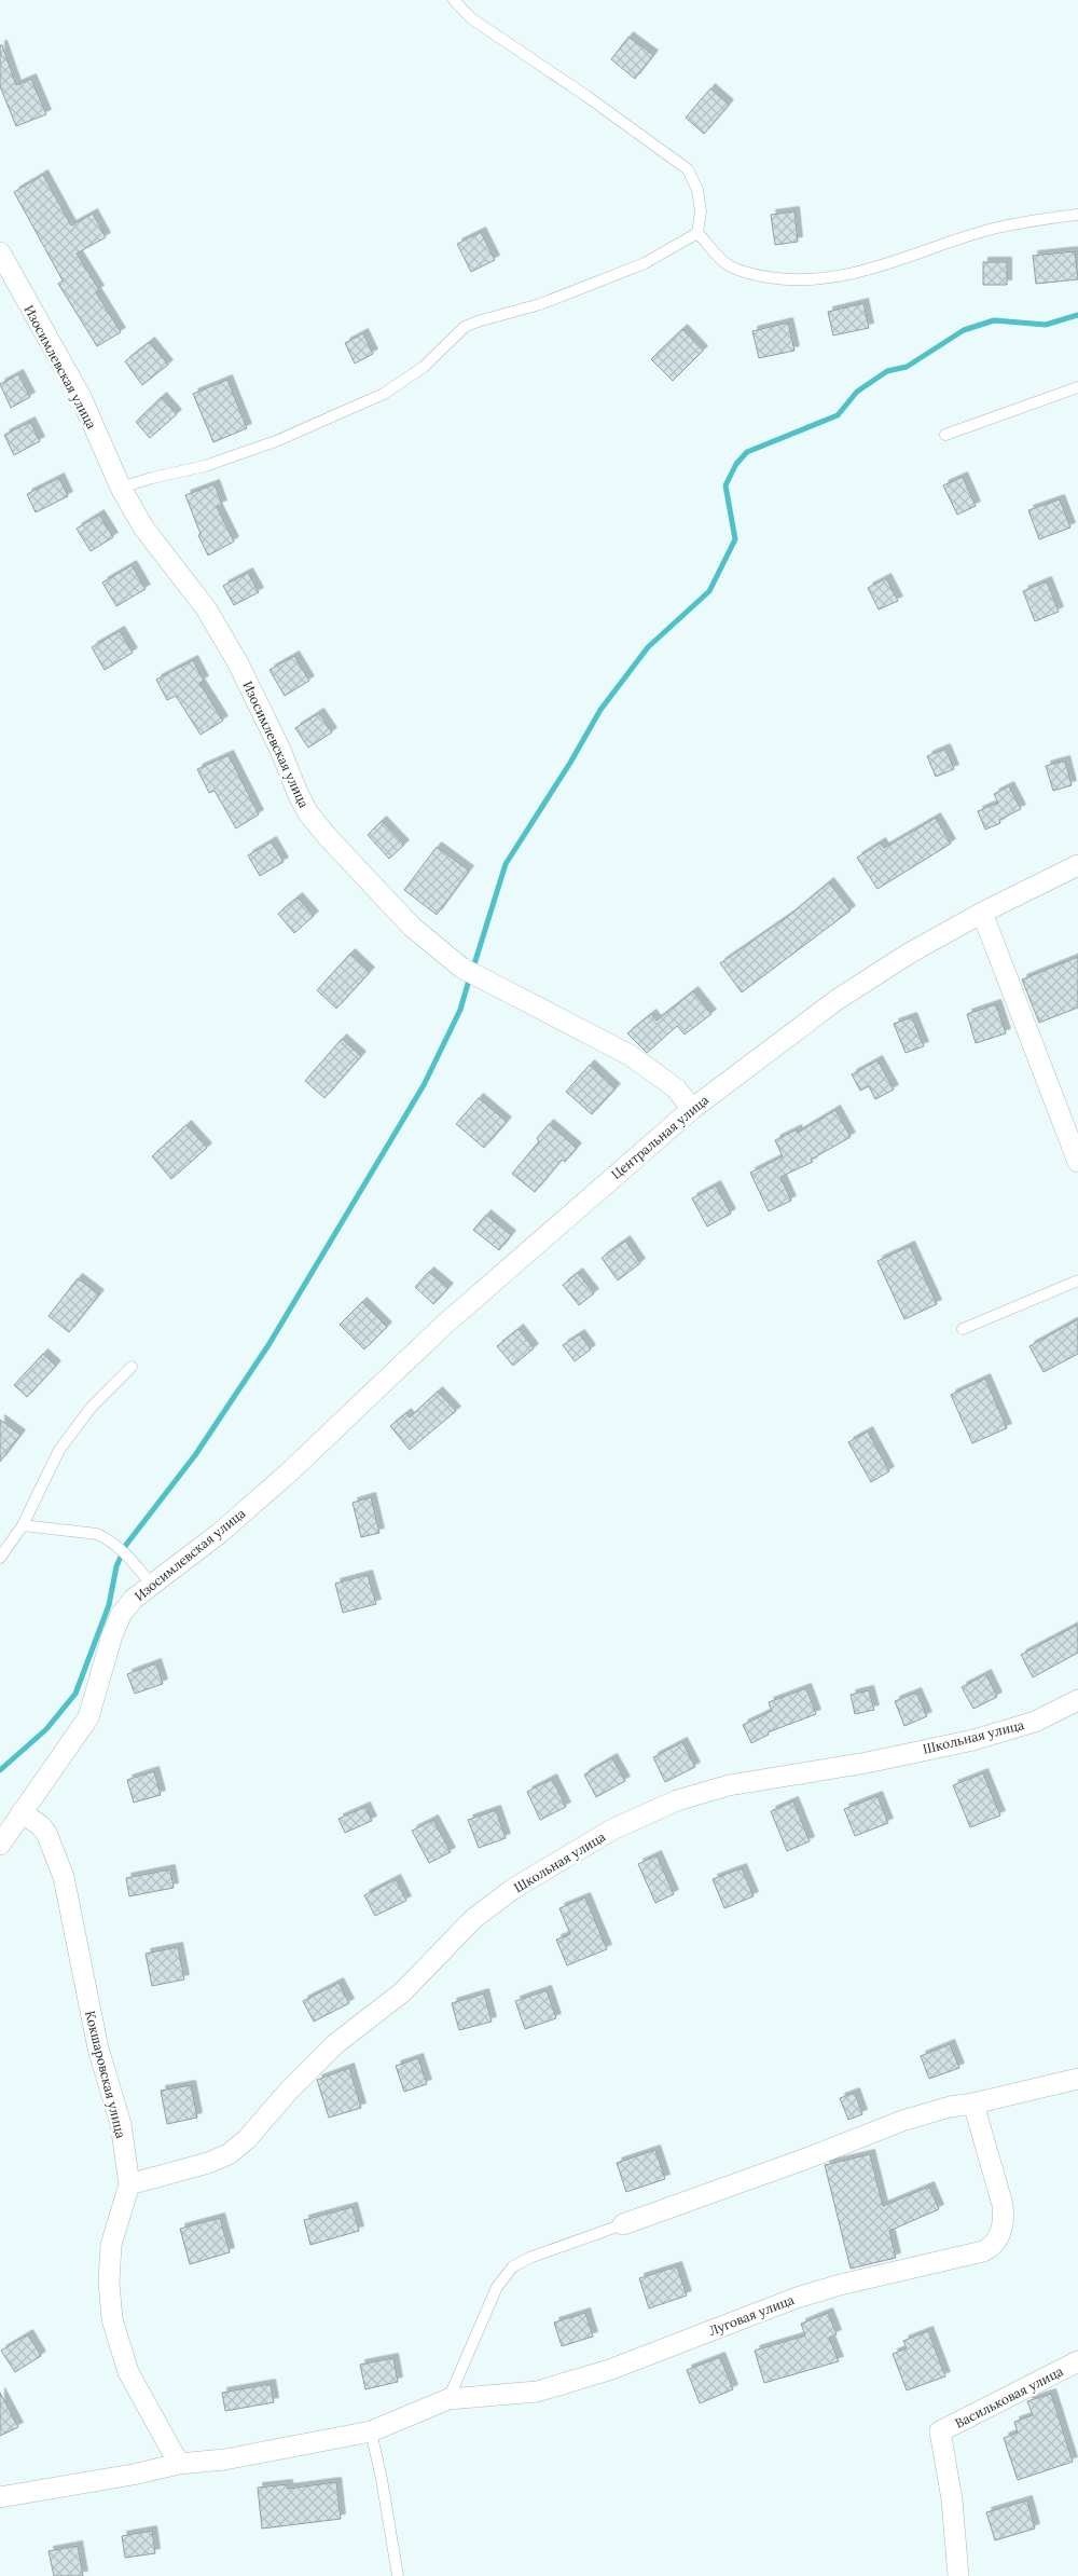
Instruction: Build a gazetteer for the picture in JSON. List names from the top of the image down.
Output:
{
  "streets": {
    "street": [
      "Изосимлевская улица",
      "Центральная улица",
      "Школьная улица",
      "Кокшаровская улица",
      "Луговая улица",
      "Васильковая улица"
    ]
  },
  "crossings": [
    ["Изосимлевская улица", "Центральная улица"],
    ["Изосимлевская улица", "Кокшаровская улица"],
    ["Школьная улица", "Кокшаровская улица"],
    ["Кокшаровская улица", "Луговая улица"]
  ]
}
